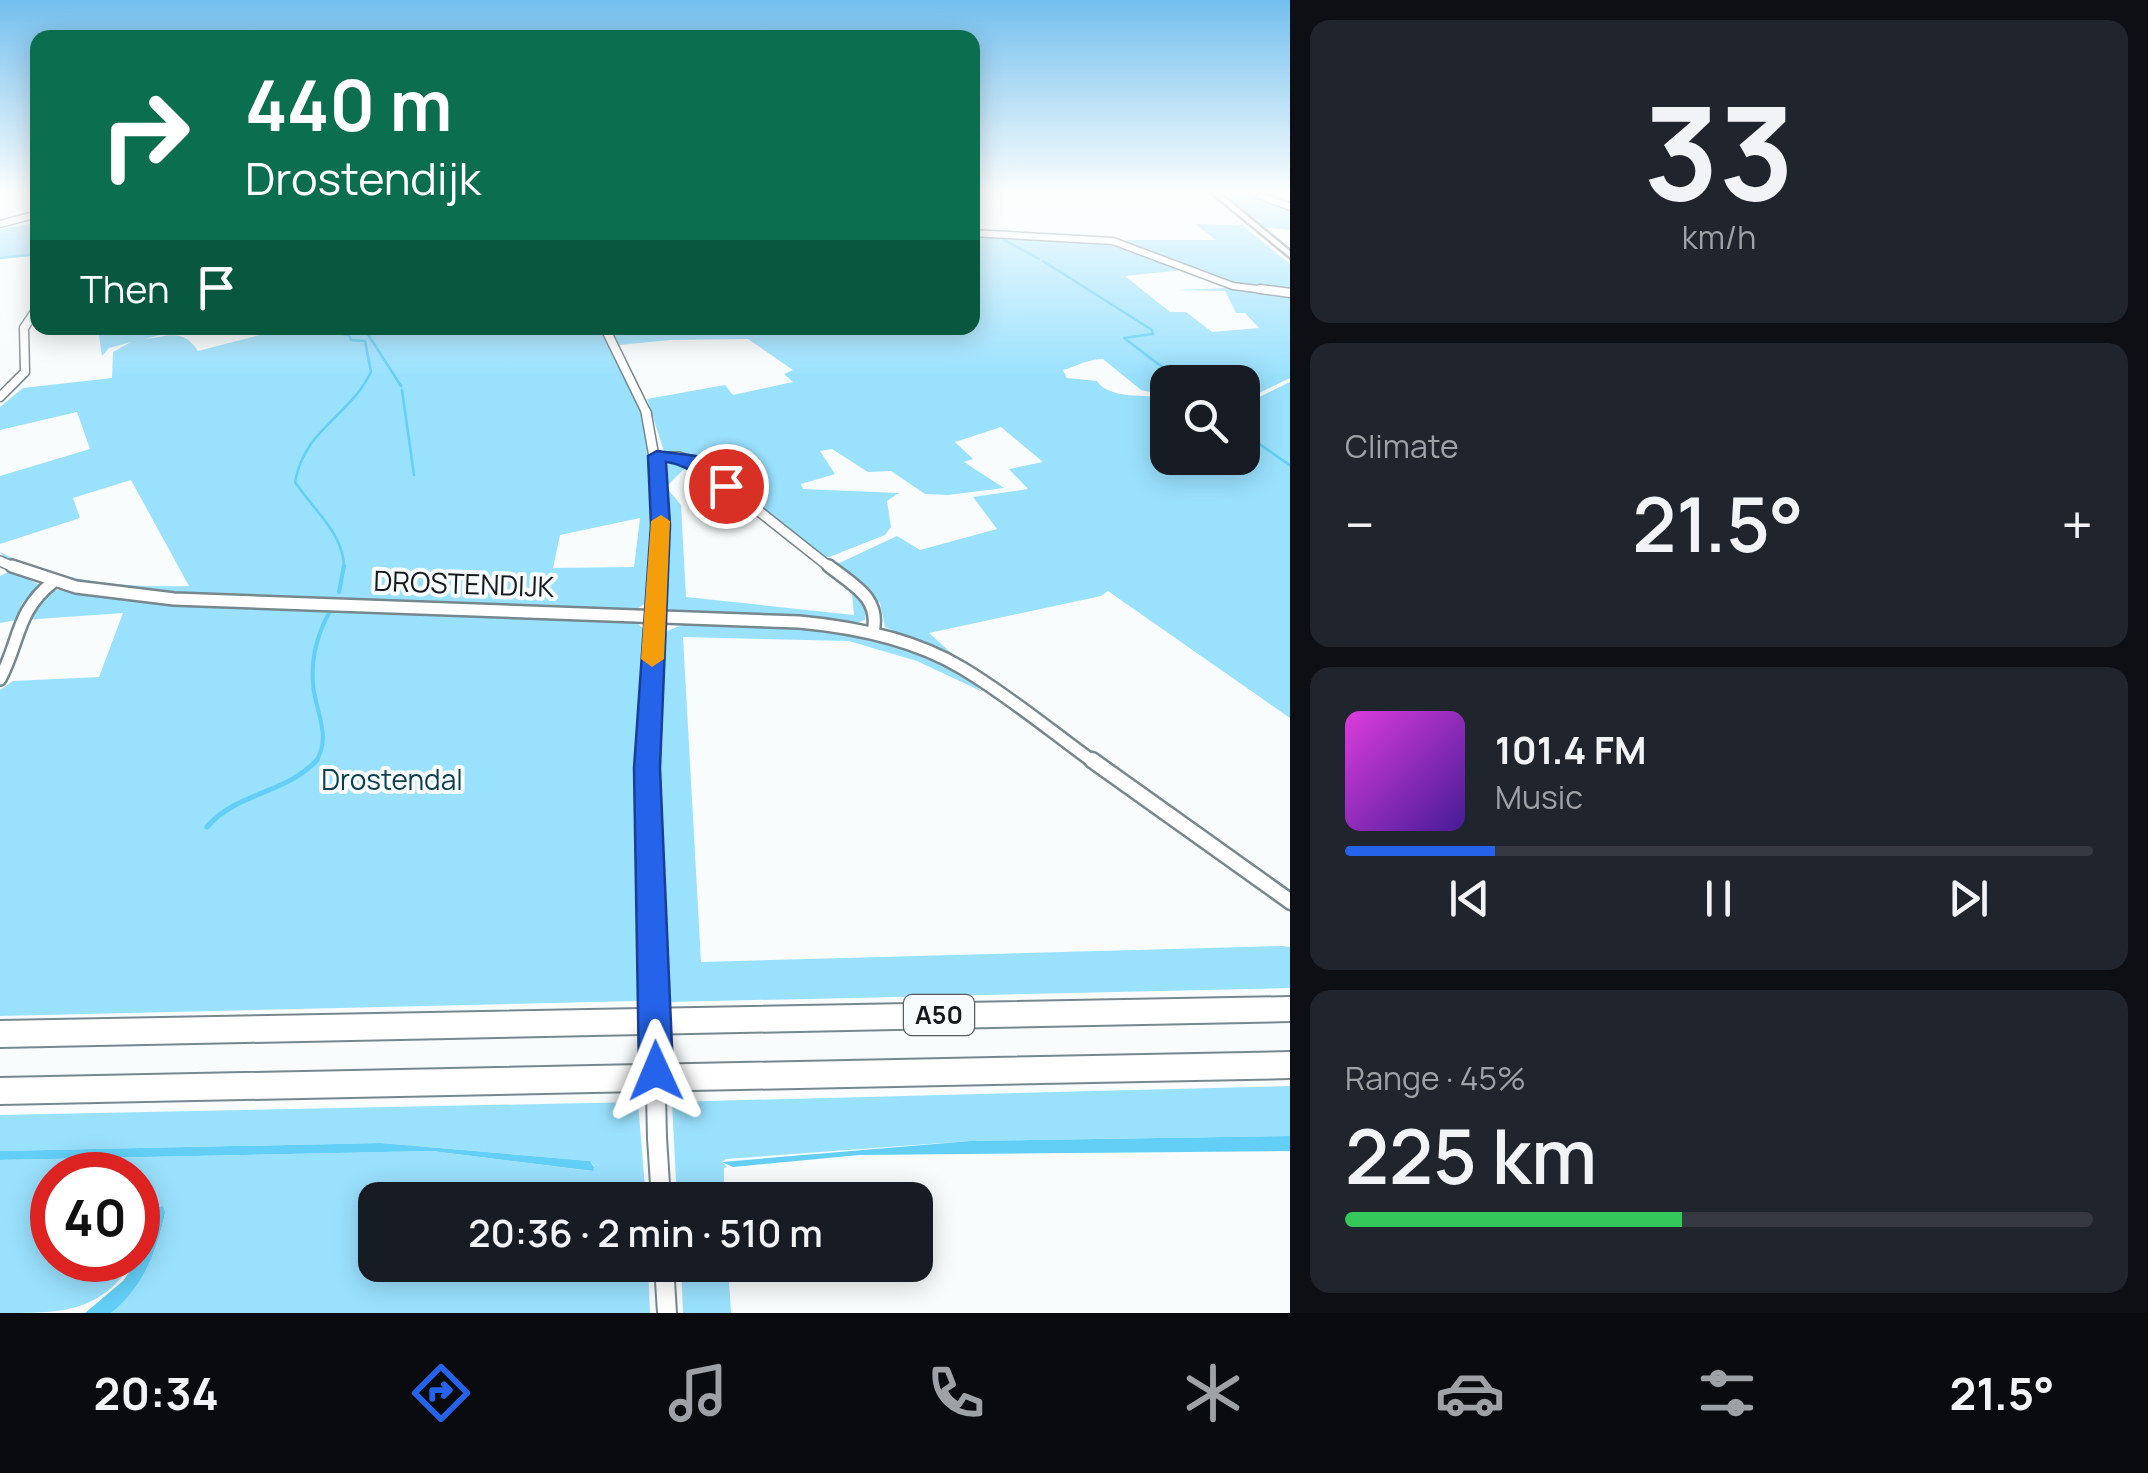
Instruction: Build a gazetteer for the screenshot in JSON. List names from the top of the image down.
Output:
{
  "streets": {
    "highway": ["A50"],
    "street": ["DROSTENDIJK"]
  },
  "parks": ["Drostendal"],
  "page": {
    "tile": [
      ["33", "km/h"],
      "Climate",
      ["Range · 45%", "225 km"]
    ],
    "turn": ["440 m", "Drostendijk"],
    "then": "Then",
    "heat": ["−", "21.5°", "+"],
    "song": ["101.4 FM", "Music"],
    "limit": "40",
    "trip": "20:36 · 2 min · 510 m",
    "tabs": ["20:34", "21.5°"]
  }
}
